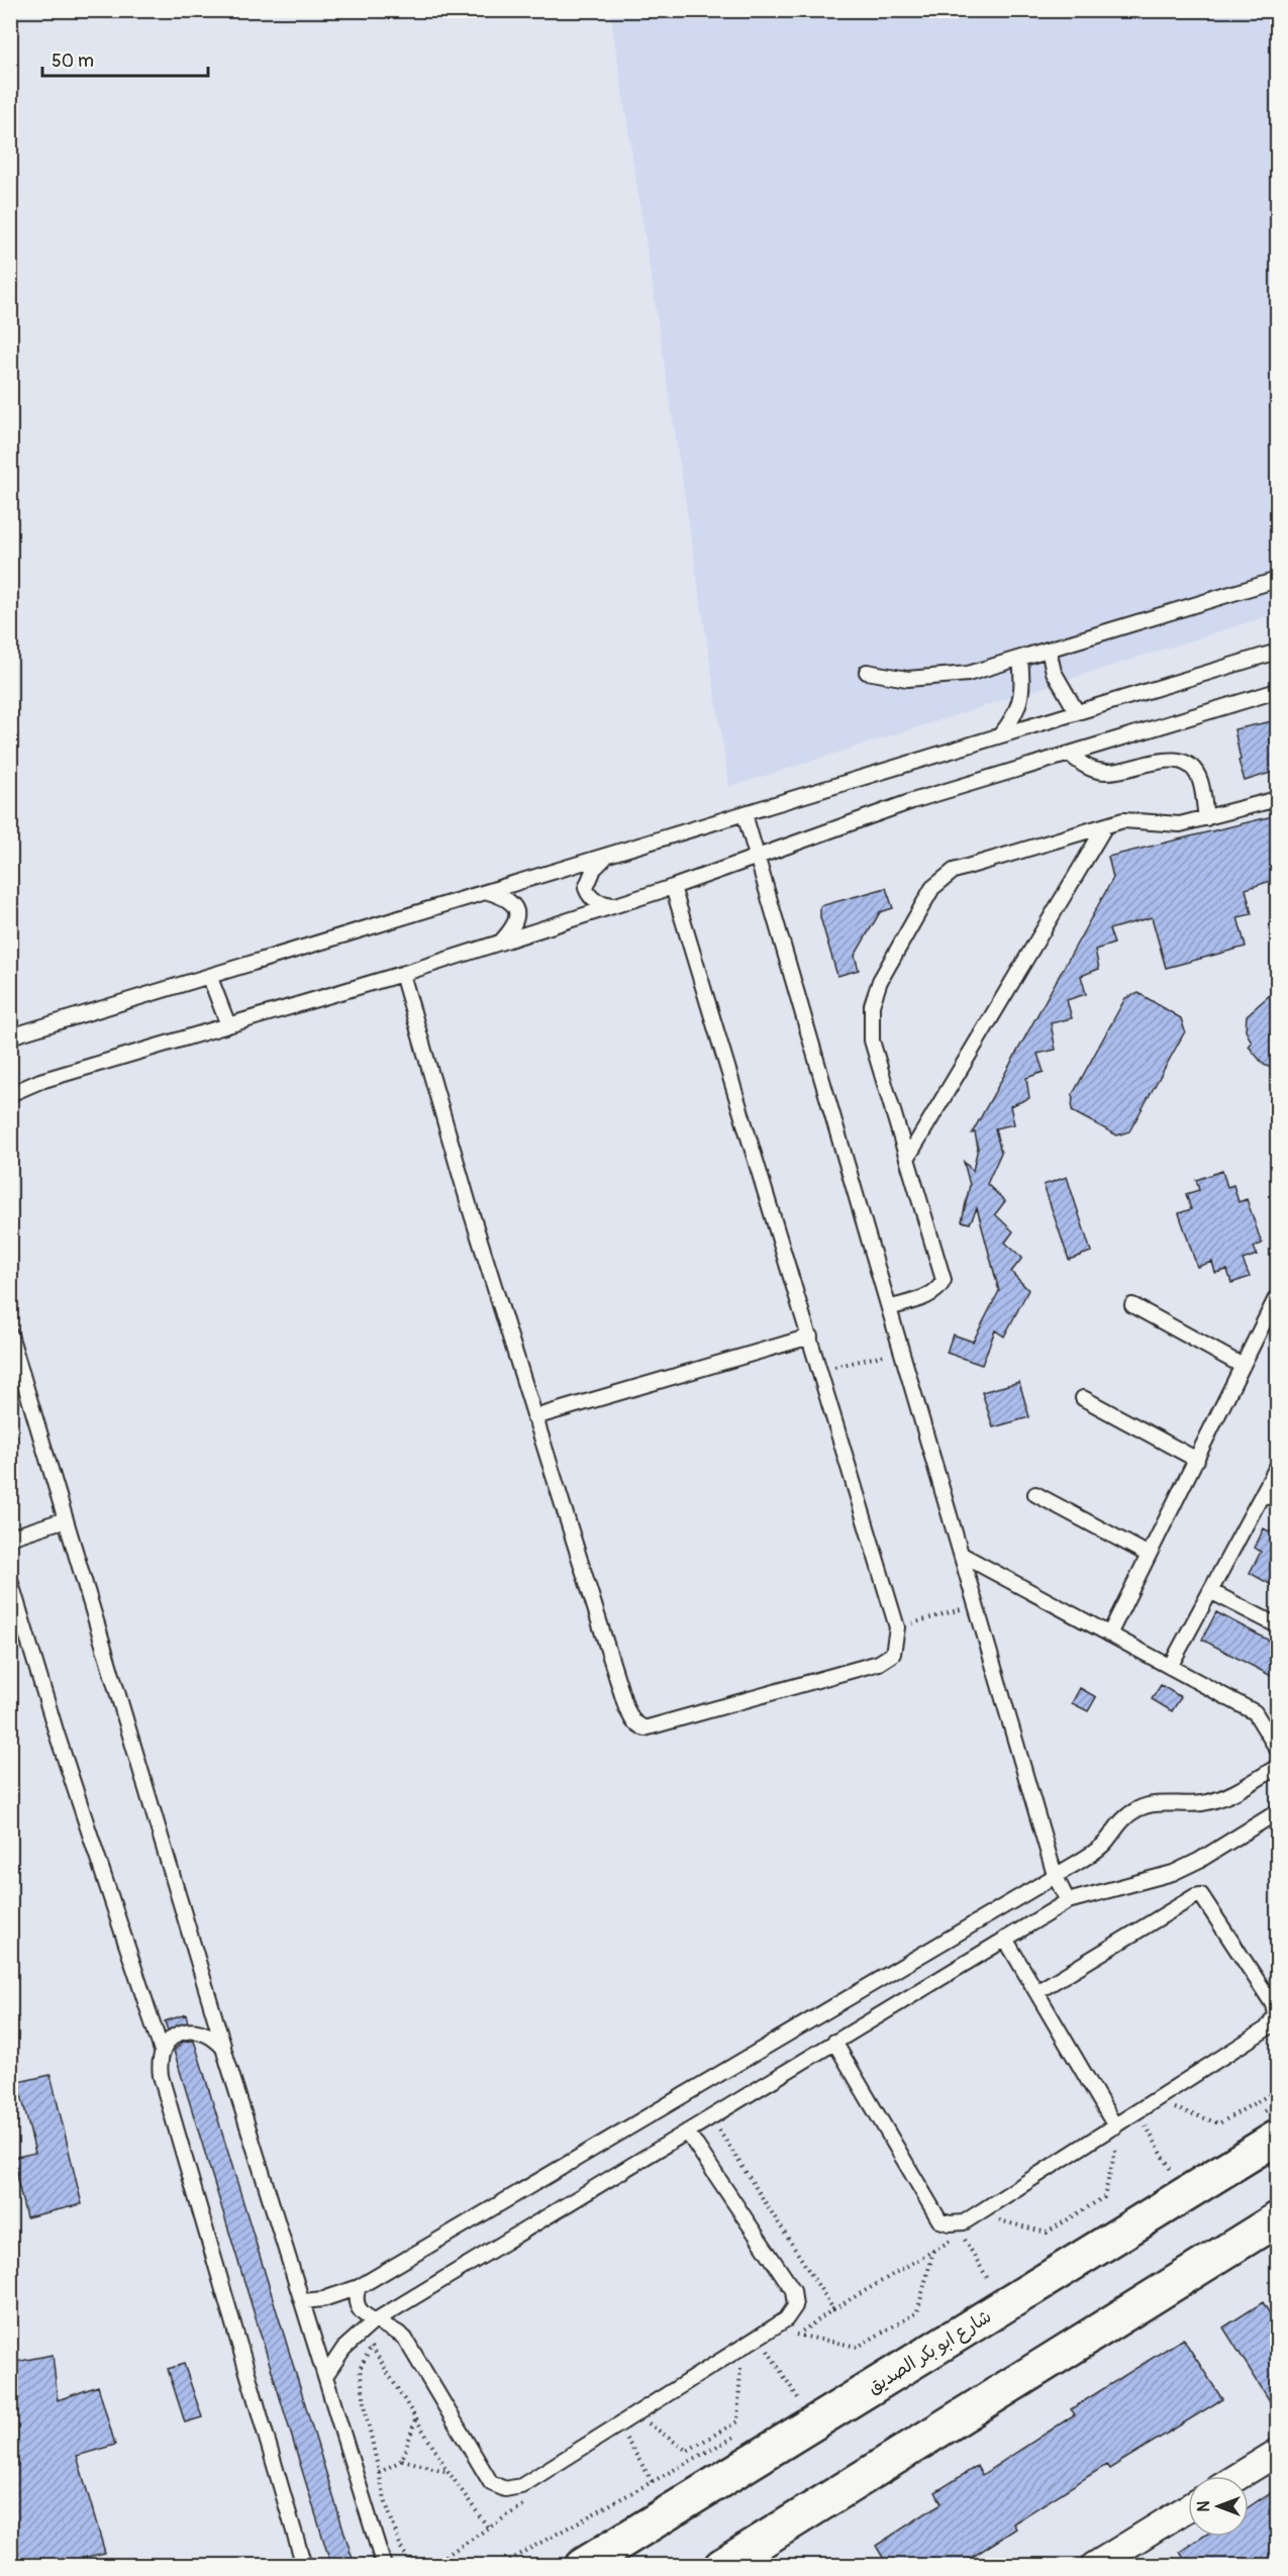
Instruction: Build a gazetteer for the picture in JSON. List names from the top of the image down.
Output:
{
  "streets": {
    "main road": ["شارع ابو بكر الصديق"]
  },
  "scale_bar": "50 m",
  "north": "left"
}
